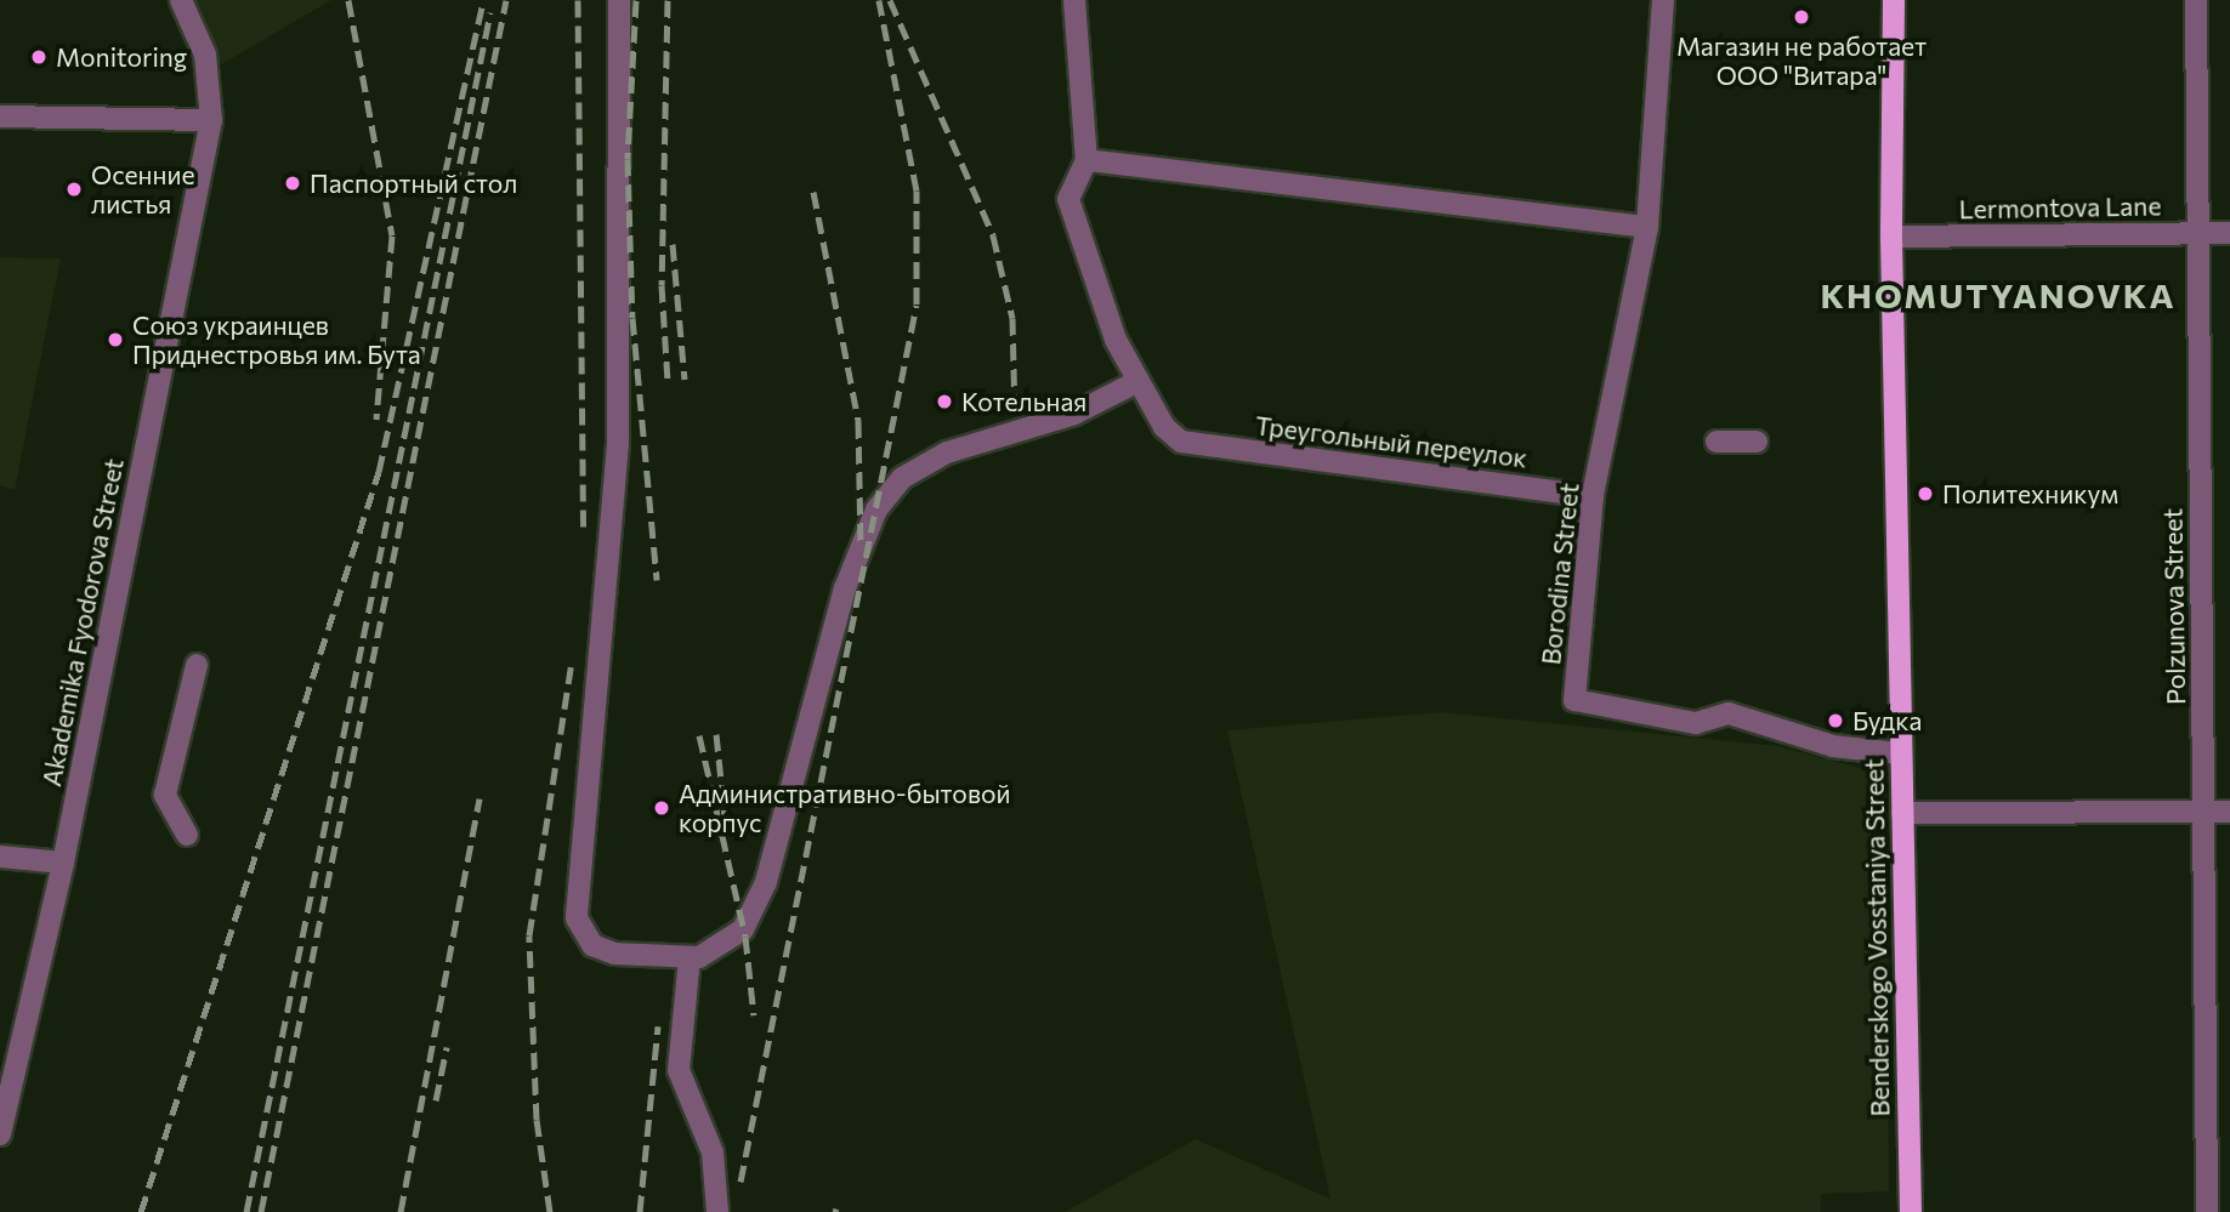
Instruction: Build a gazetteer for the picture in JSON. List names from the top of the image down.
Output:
{
  "streets": {
    "main road": ["Benderskogo Vosstaniya Street"],
    "street": [
      "Lermontova Lane",
      "Треугольный переулок",
      "Borodina Street",
      "Polzunova Street",
      "Akademika Fyodorova Street"
    ]
  },
  "crossings": [
    ["Lermontova Lane", "Polzunova Street"],
    ["Lermontova Lane", "Benderskogo Vosstaniya Street"],
    ["Треугольный переулок", "Borodina Street"],
    ["Borodina Street", "Benderskogo Vosstaniya Street"]
  ],
  "districts": ["KHOMUTYANOVKA"],
  "places": [
    "Магазин не работает ООО \"Витара\"",
    "Monitoring",
    "Паспортный стол",
    "Осенние листья",
    "Союз украинцев Приднестровья им. Бута",
    "Котельная",
    "Политехникум",
    "Будка",
    "Административно-бытовой корпус"
  ]
}
